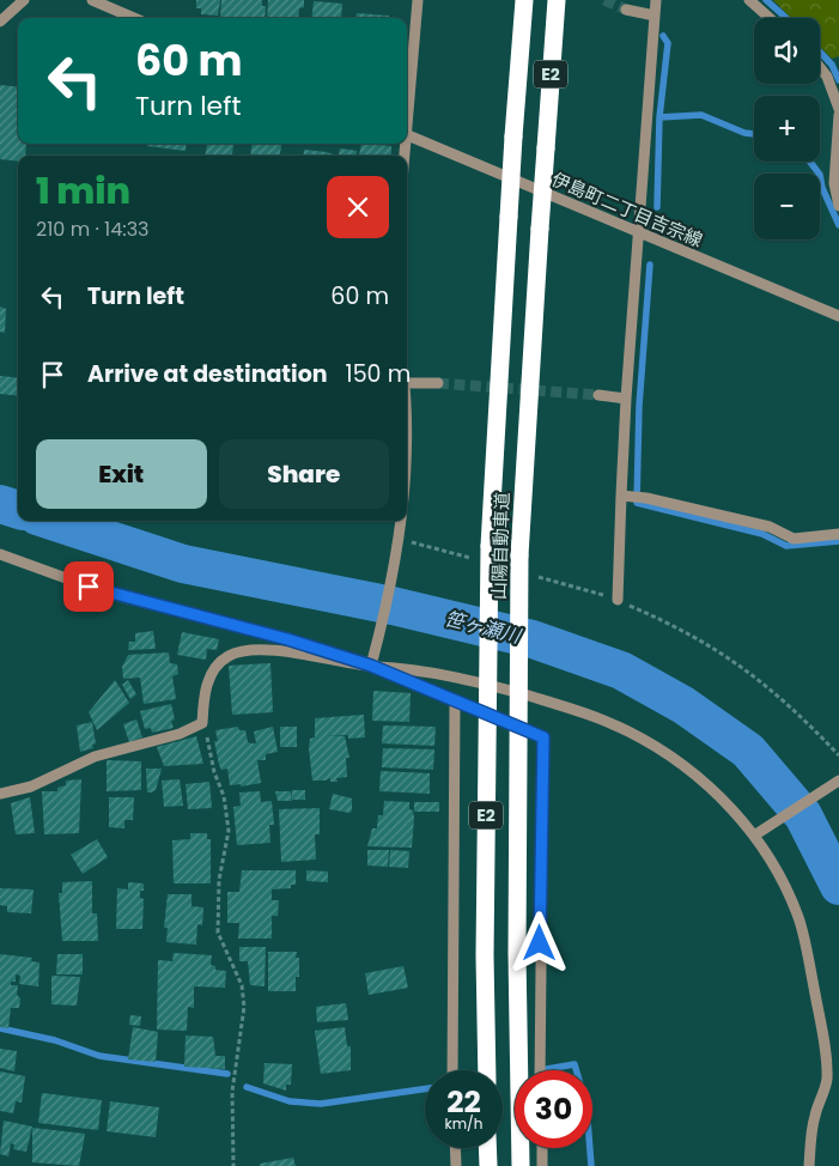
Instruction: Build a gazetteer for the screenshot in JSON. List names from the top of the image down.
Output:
{
  "streets": {
    "highway": ["E2", "山陽自動車道"],
    "street": ["伊島町二丁目吉宗線"]
  },
  "water": ["笹ヶ瀬川"],
  "page": {
    "map_buttons": ["+", "−"],
    "turn": ["60 m", "Turn left"],
    "heading": ["1 min", "210 m · 14:33"],
    "list": [
      {
        "name": "Turn left",
        "value": "60 m"
      },
      {
        "name": "Arrive at destination",
        "value": "150 m"
      }
    ],
    "buttons": ["Exit", "Share"],
    "speed": "22 km/h",
    "limit": "30"
  }
}
